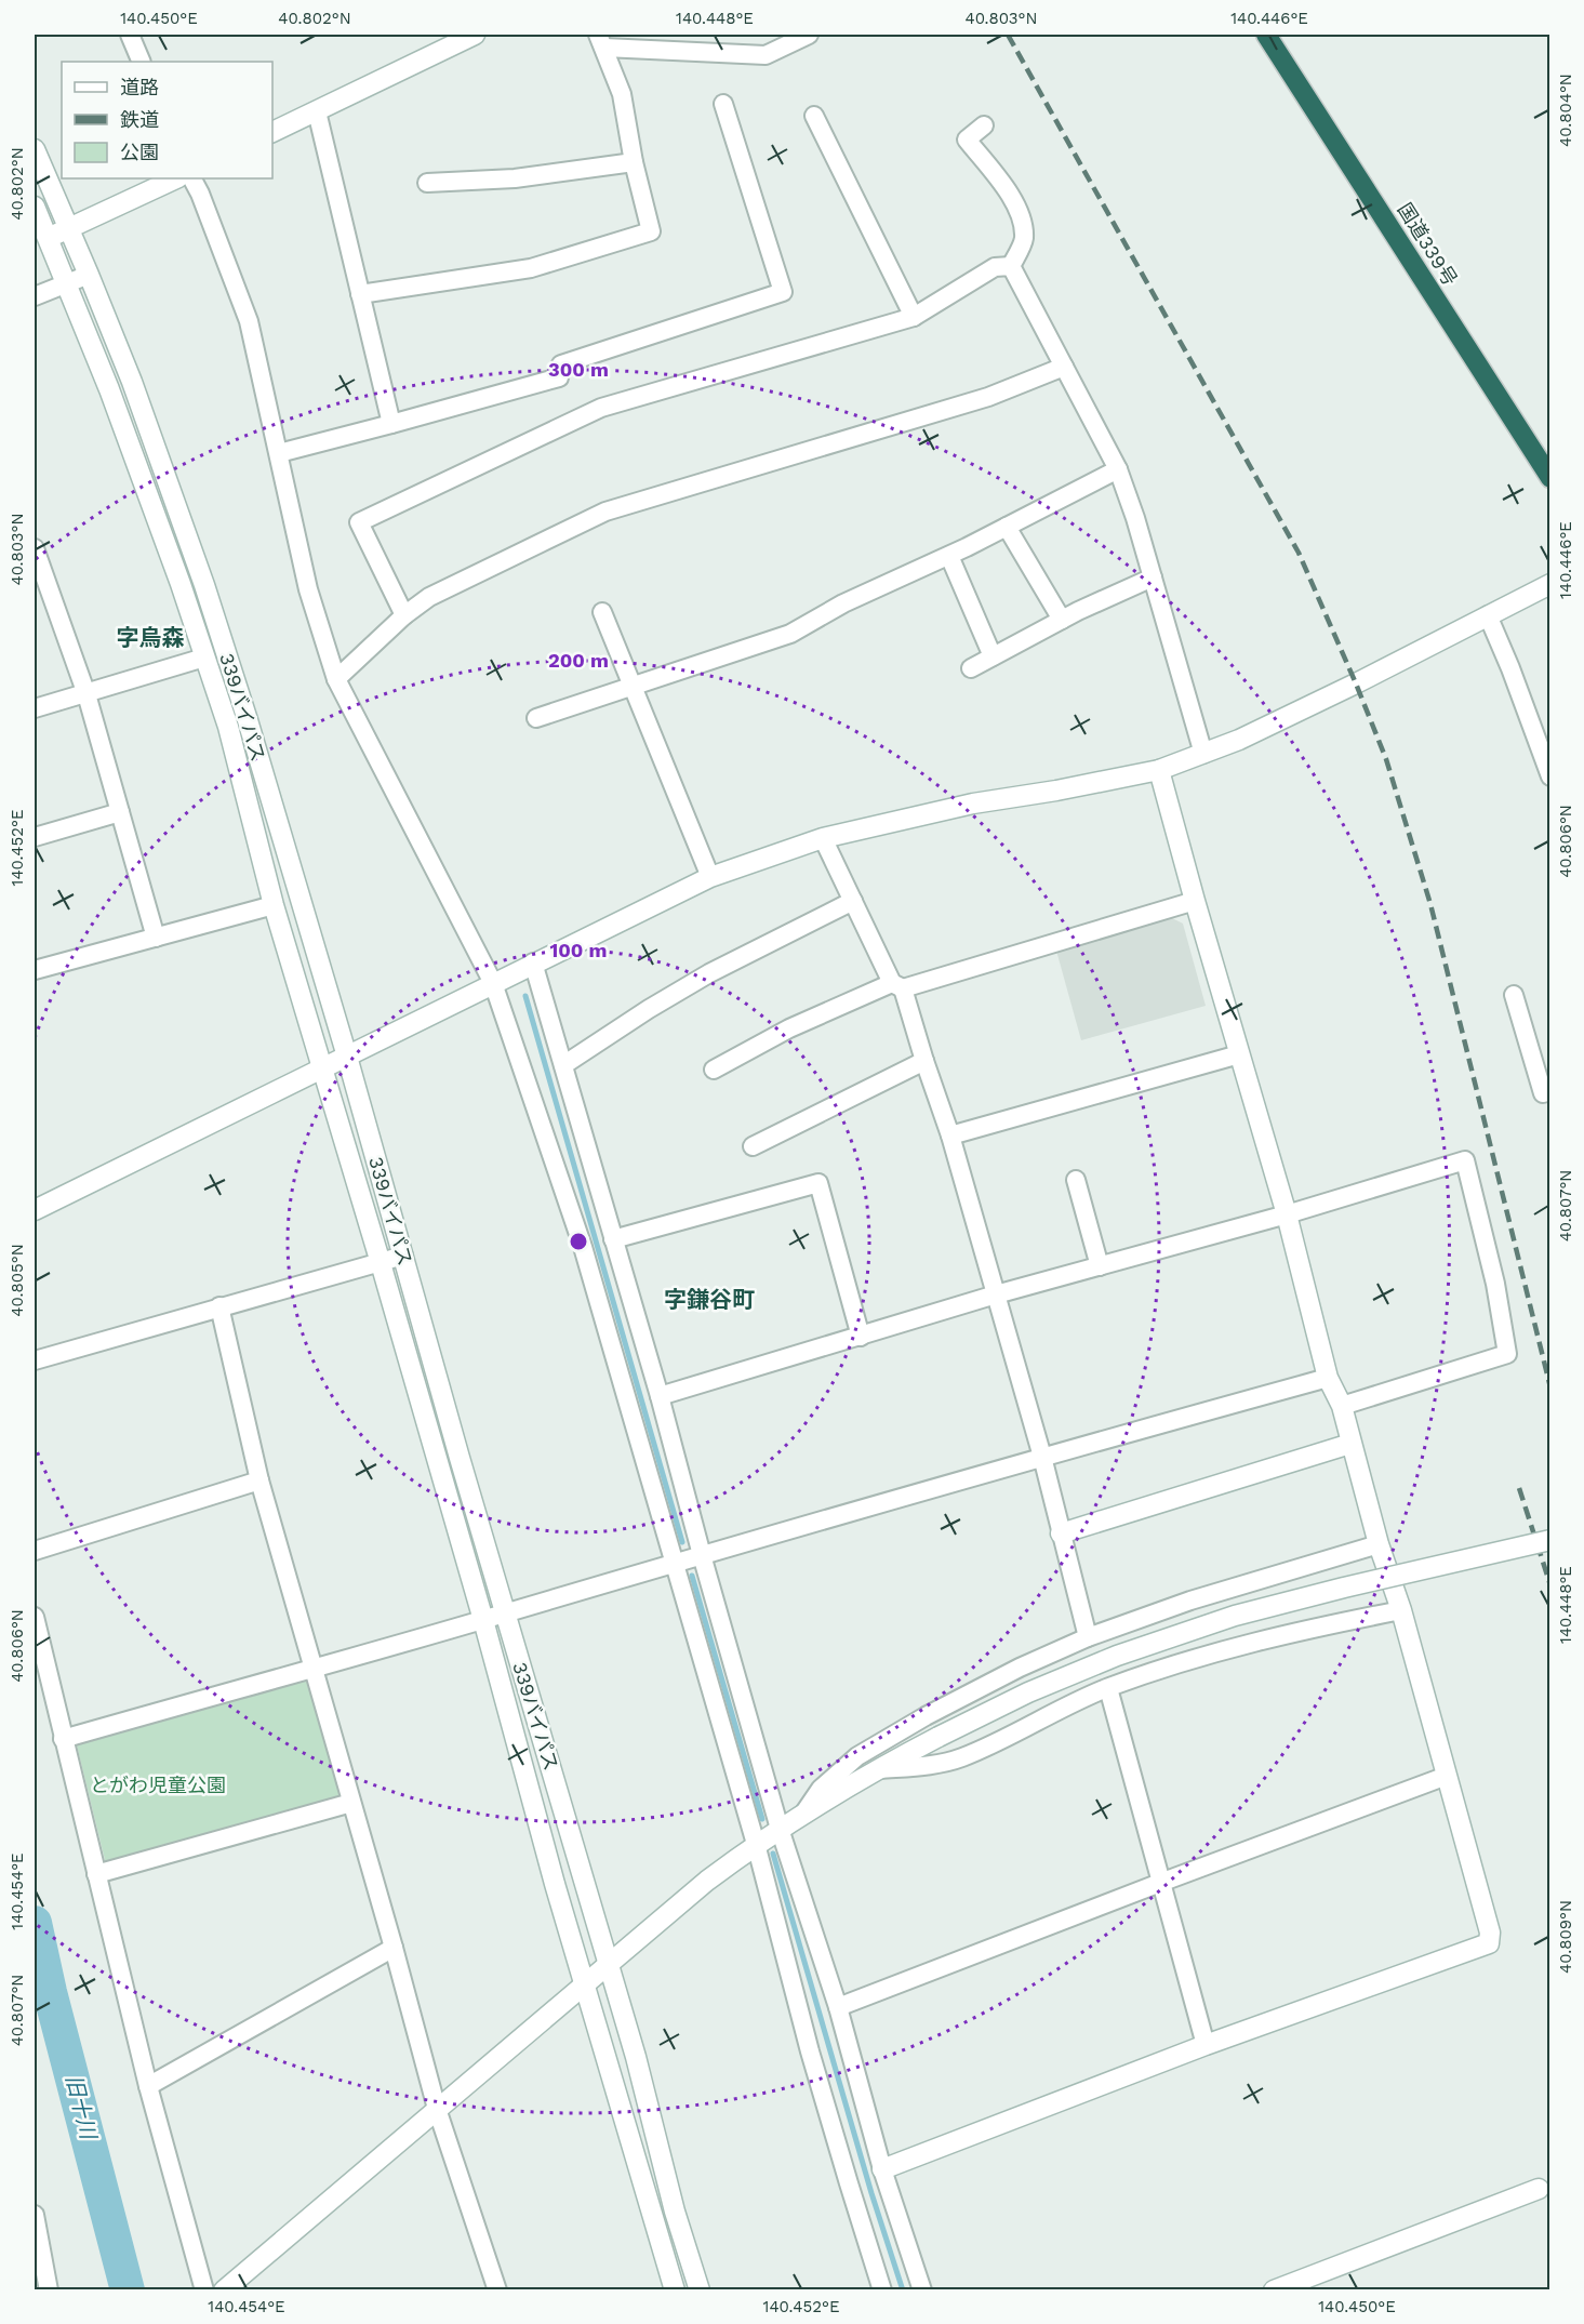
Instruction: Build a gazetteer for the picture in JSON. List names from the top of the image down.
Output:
{
  "streets": {
    "highway": ["国道339号"],
    "street": ["339バイパス"]
  },
  "districts": ["字烏森", "字鎌谷町"],
  "water": ["旧十川"],
  "parks": ["とがわ児童公園"],
  "legend": ["道路", "鉄道", "公園"],
  "coordinates": [
    "140.450°E",
    "40.802°N",
    "140.448°E",
    "40.803°N",
    "140.446°E",
    "40.804°N",
    "40.806°N",
    "140.452°E",
    "40.807°N",
    "40.805°N",
    "140.454°E",
    "40.809°N"
  ],
  "rings": ["300 m", "200 m", "100 m"]
}
